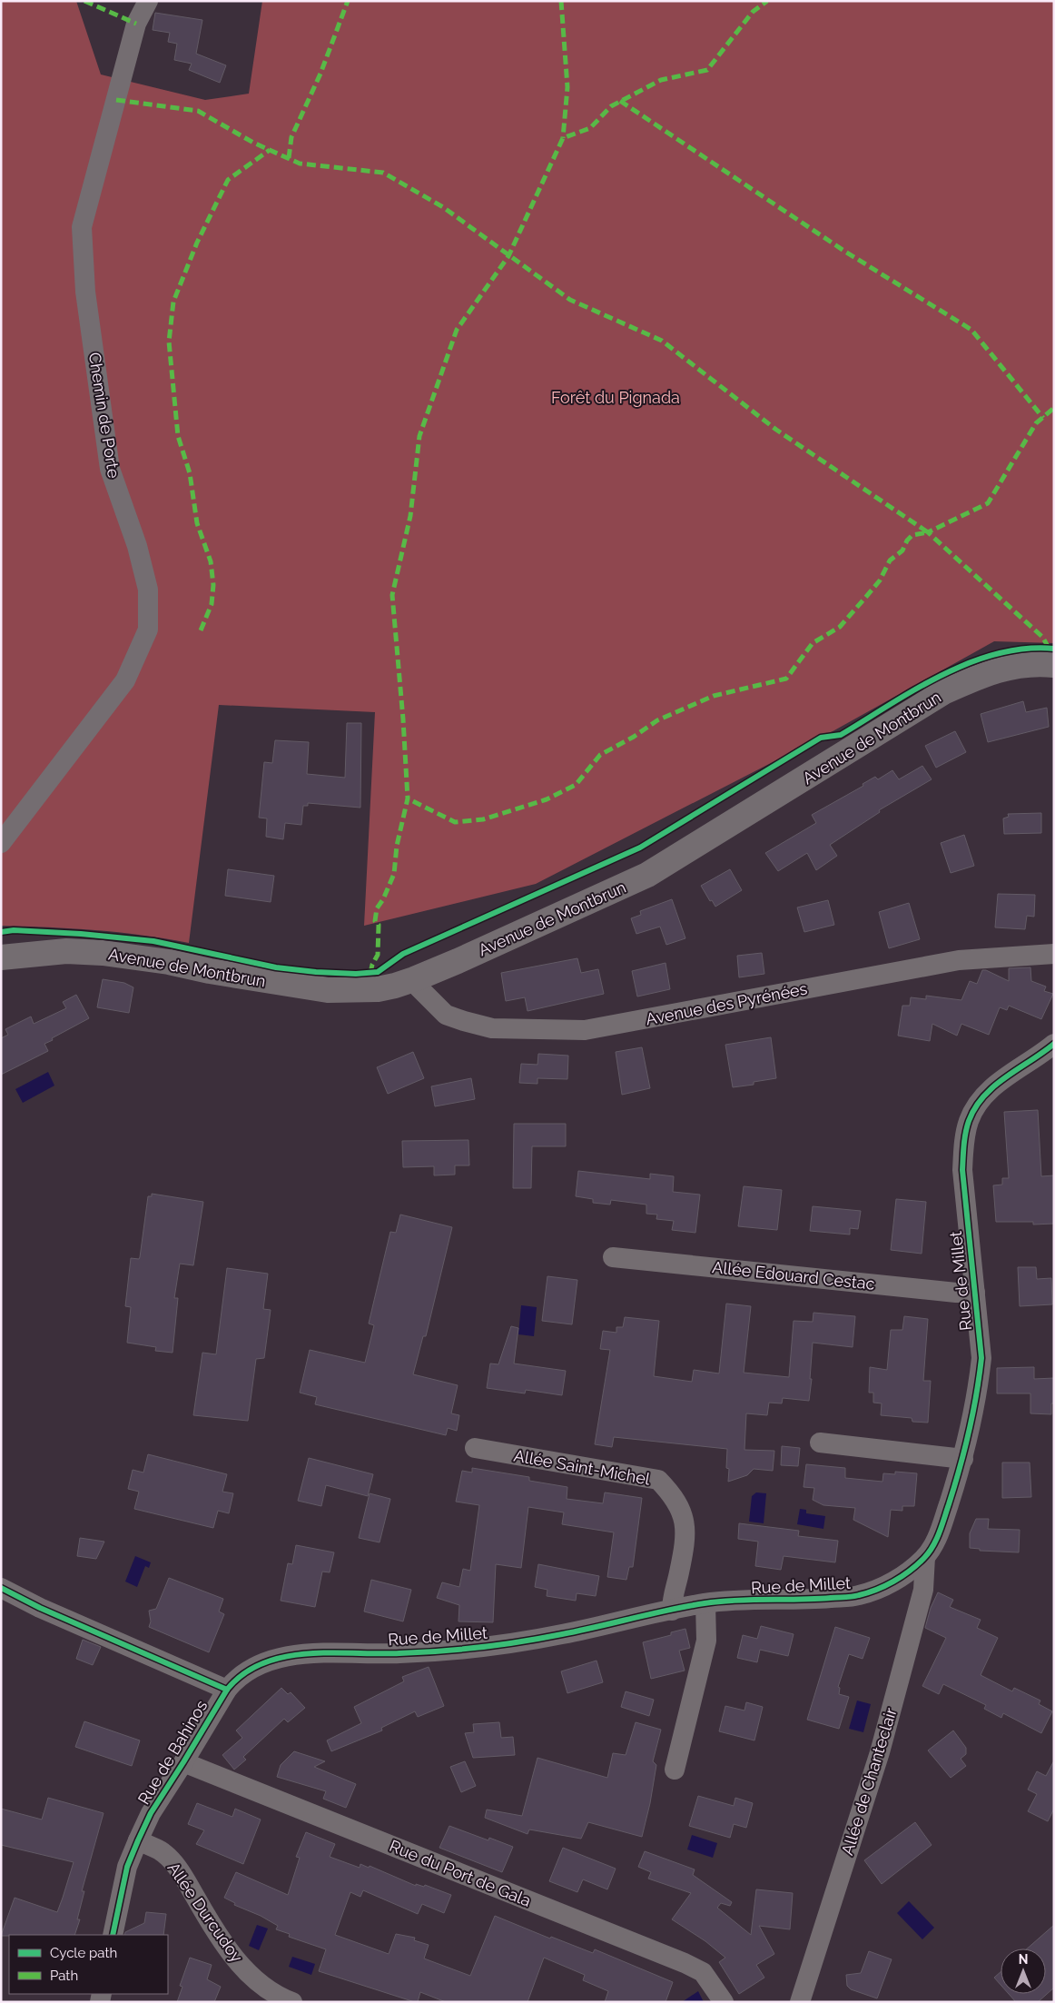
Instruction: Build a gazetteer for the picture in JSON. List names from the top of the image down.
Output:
{
  "streets": {
    "street": [
      "Chemin de Porte",
      "Avenue de Montbrun",
      "Avenue des Pyrénées",
      "Allée Edouard Cestac",
      "Rue de Millet",
      "Allée Saint-Michel",
      "Rue de Bahinos",
      "Allée de Chanteclair",
      "Rue du Port de Gala",
      "Allée Durcudoy"
    ]
  },
  "crossings": [
    ["Avenue de Montbrun", "Avenue des Pyrénées"],
    ["Allée Edouard Cestac", "Rue de Millet"],
    ["Rue de Millet", "Allée Saint-Michel"],
    ["Rue de Millet", "Rue de Bahinos"],
    ["Rue de Millet", "Allée de Chanteclair"],
    ["Rue de Bahinos", "Rue du Port de Gala"],
    ["Rue de Bahinos", "Allée Durcudoy"]
  ],
  "parks": ["Forêt du Pignada"],
  "legend": ["Cycle path", "Path"],
  "north": "top"
}
